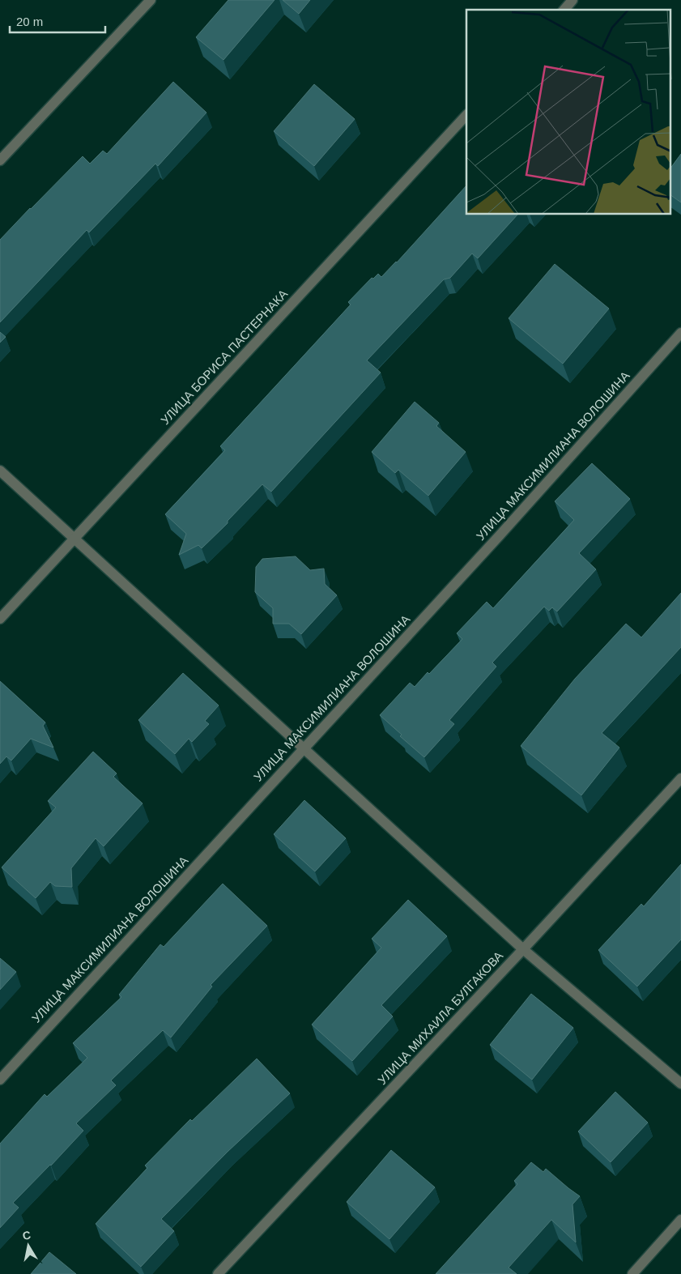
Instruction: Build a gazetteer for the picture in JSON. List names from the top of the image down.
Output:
{
  "streets": {
    "street": ["УЛИЦА БОРИСА ПАСТЕРНАКА", "УЛИЦА МАКСИМИЛИАНА ВОЛОШИНА", "УЛИЦА МИХАИЛА БУЛГАКОВА"]
  },
  "scale_bar": "20 m",
  "north": "top"
}
